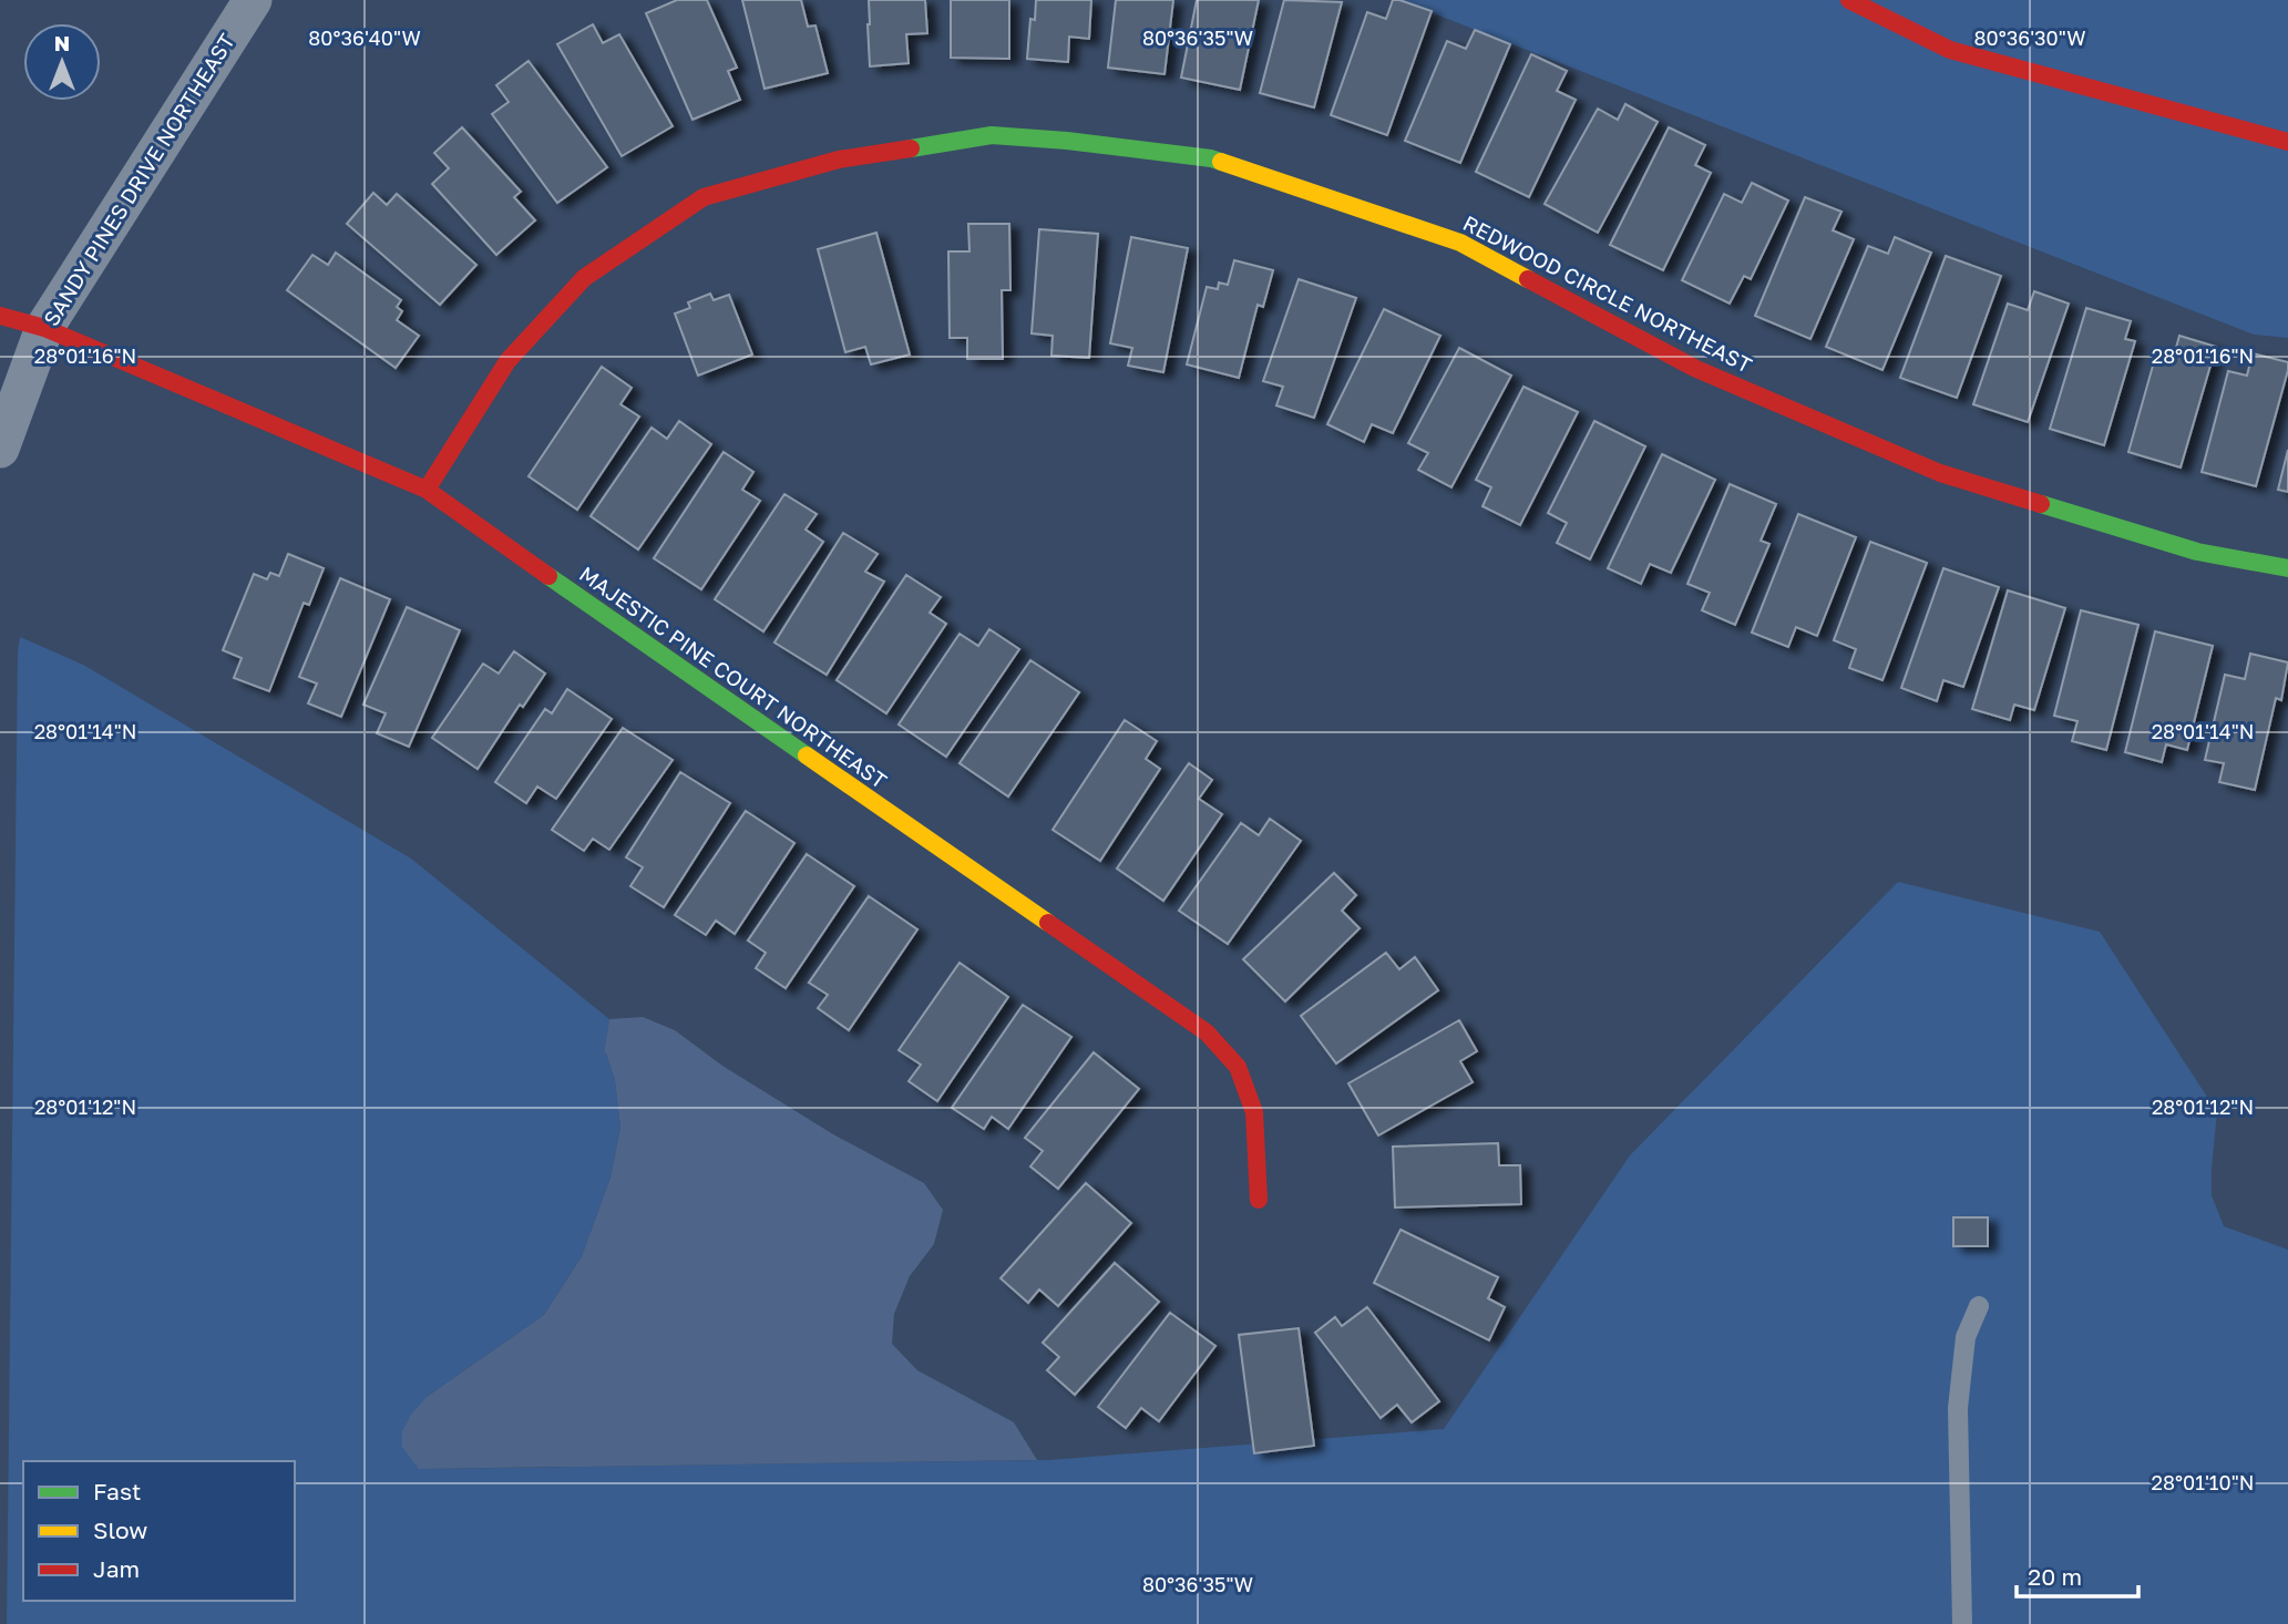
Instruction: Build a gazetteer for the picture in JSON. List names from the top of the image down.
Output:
{
  "streets": {
    "street": ["SANDY PINES DRIVE NORTHEAST", "REDWOOD CIRCLE NORTHEAST", "MAJESTIC PINE COURT NORTHEAST"]
  },
  "crossings": [
    ["SANDY PINES DRIVE NORTHEAST", "MAJESTIC PINE COURT NORTHEAST"],
    ["REDWOOD CIRCLE NORTHEAST", "MAJESTIC PINE COURT NORTHEAST"]
  ],
  "legend": ["Fast", "Slow", "Jam"],
  "scale_bar": "20 m",
  "north": "top",
  "coordinates": [
    "80°36'40\"W",
    "80°36'35\"W",
    "80°36'30\"W",
    "28°01'16\"N",
    "28°01'14\"N",
    "28°01'12\"N",
    "28°01'10\"N"
  ]
}
